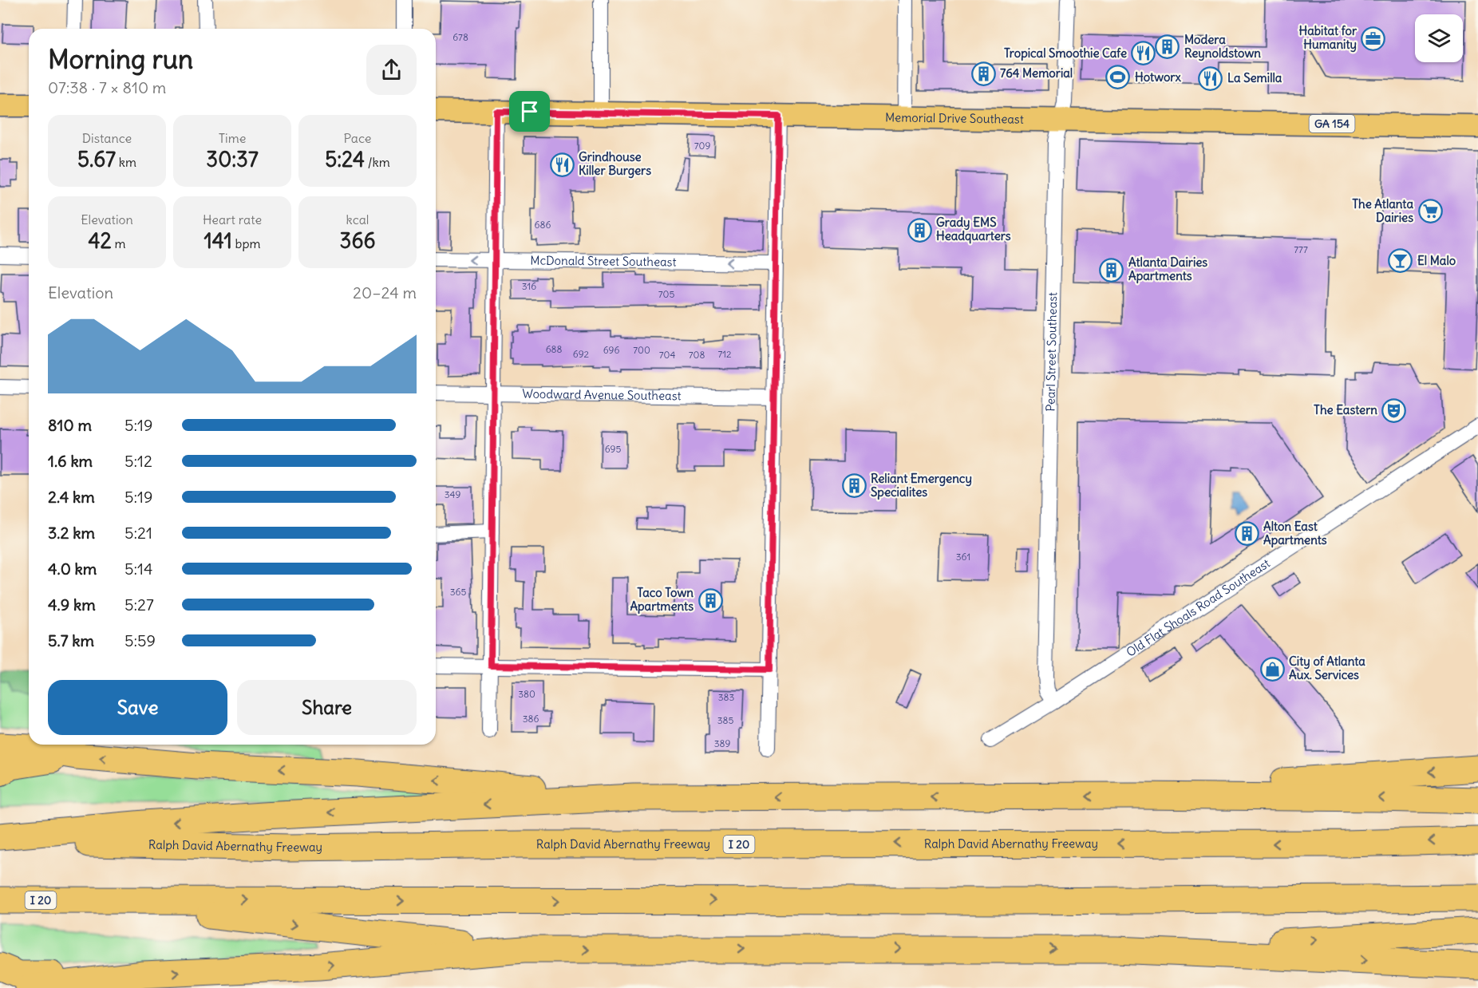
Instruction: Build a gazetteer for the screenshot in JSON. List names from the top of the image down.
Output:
{
  "streets": {
    "highway": ["Ralph David Abernathy Freeway", "I 20"],
    "main road": ["Memorial Drive Southeast", "GA 154"],
    "street": [
      "McDonald Street Southeast",
      "Pearl Street Southeast",
      "Woodward Avenue Southeast",
      "Old Flat Shoals Road Southeast"
    ]
  },
  "crossings": [
    ["Memorial Drive Southeast", "Pearl Street Southeast"],
    ["Pearl Street Southeast", "Old Flat Shoals Road Southeast"]
  ],
  "one_way": ["McDonald Street Southeast"],
  "places": {
    "office": ["Habitat for Humanity"],
    "building": [
      "Modera Reynoldstown",
      "764 Memorial",
      "Grady EMS Headquarters",
      "Atlanta Dairies Apartments",
      "Reliant Emergency Specialites",
      "Alton East Apartments",
      "Taco Town Apartments"
    ],
    "restaurant": ["Tropical Smoothie Cafe", "La Semilla", "Grindhouse Killer Burgers"],
    "sports": ["Hotworx"],
    "supermarket": ["The Atlanta Dairies"],
    "bar": ["El Malo"],
    "theatre": ["The Eastern"],
    "shop": ["City of Atlanta Aux. Services"]
  },
  "house_numbers": [
    "678",
    "709",
    "686",
    "777",
    "316",
    "705",
    "688",
    "696",
    "700",
    "692",
    "712",
    "704",
    "708",
    "695",
    "349",
    "361",
    "365",
    "380",
    "383",
    "386",
    "385",
    "389"
  ],
  "page": {
    "heading": ["Morning run", "07:38 · 7 × 810 m"],
    "stats": [
      ["Distance", "5.67 km"],
      ["Time", "30:37"],
      ["Pace", "5:24 /km"],
      ["Elevation", "42 m"],
      ["Heart rate", "141 bpm"],
      ["kcal", "366"]
    ],
    "chart": ["Elevation", "20–24 m"],
    "list": [
      {
        "name": "810 m",
        "note": "5:19"
      },
      {
        "name": "1.6 km",
        "note": "5:12"
      },
      {
        "name": "2.4 km",
        "note": "5:19"
      },
      {
        "name": "3.2 km",
        "note": "5:21"
      },
      {
        "name": "4.0 km",
        "note": "5:14"
      },
      {
        "name": "4.9 km",
        "note": "5:27"
      },
      {
        "name": "5.7 km",
        "note": "5:59"
      }
    ],
    "buttons": ["Save", "Share"]
  }
}
